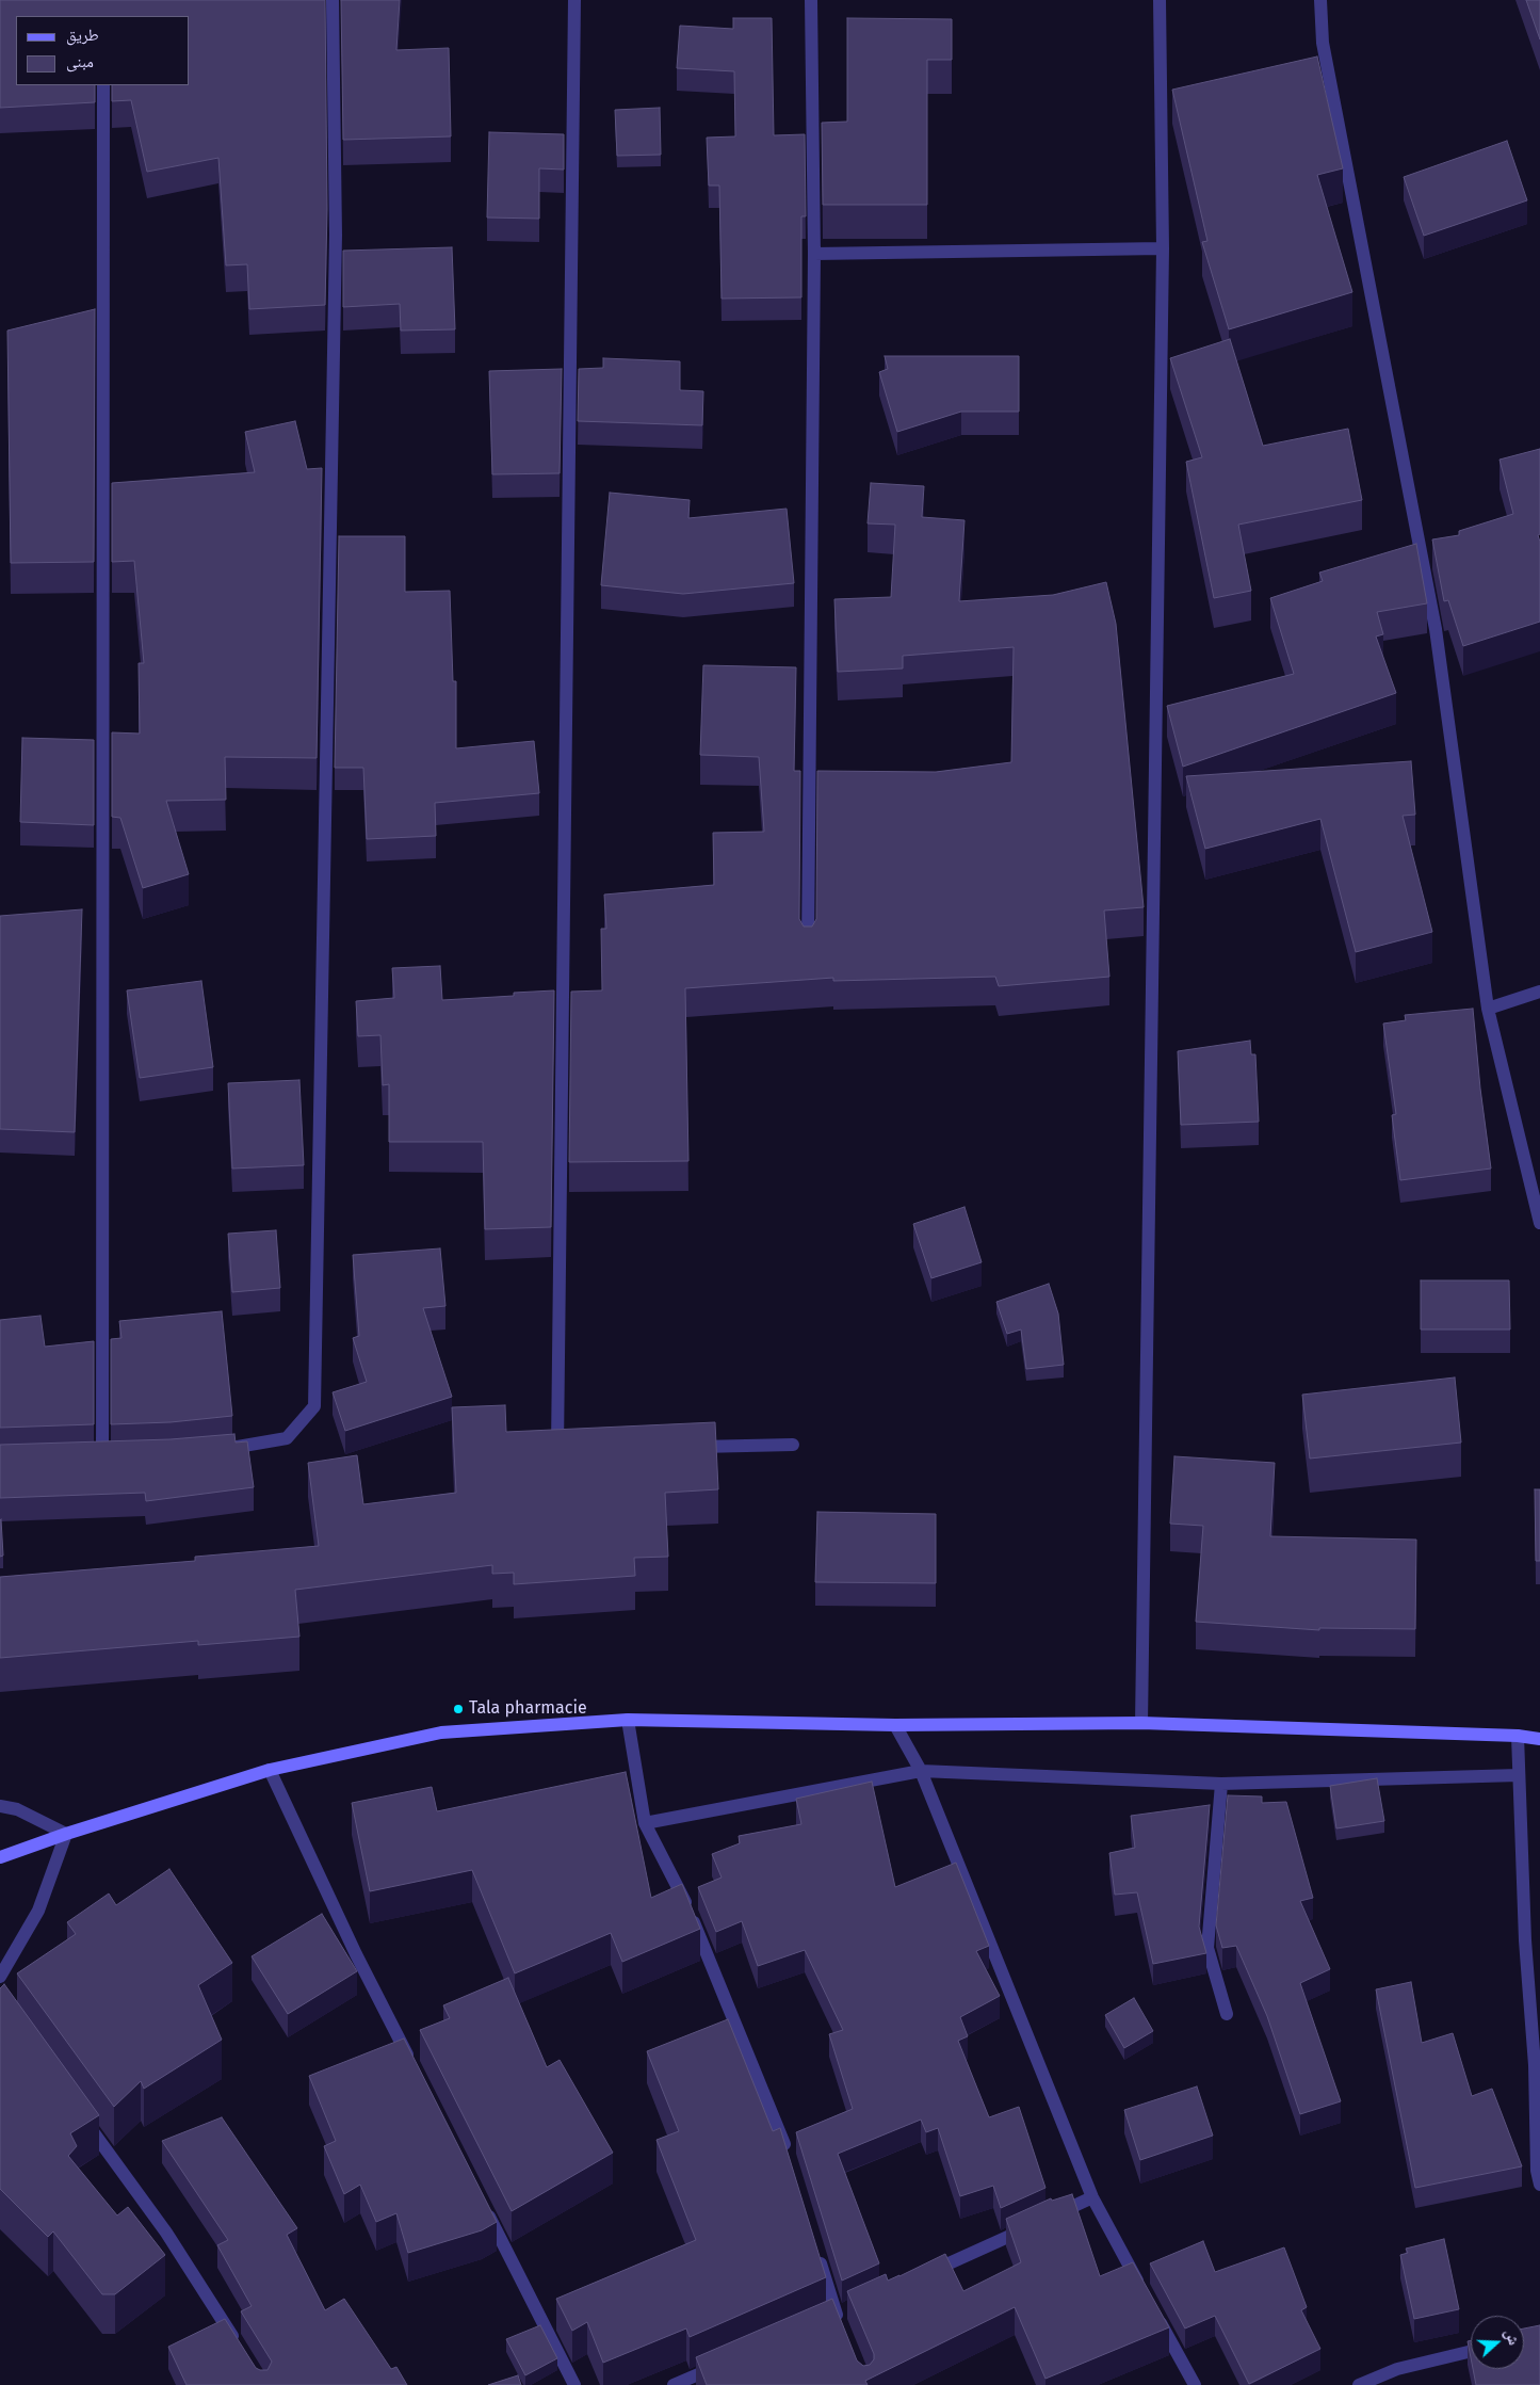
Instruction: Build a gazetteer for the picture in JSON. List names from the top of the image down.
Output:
{
  "places": ["Tala pharmacie"],
  "legend": ["طريق", "مبنى"],
  "north": "right"
}
